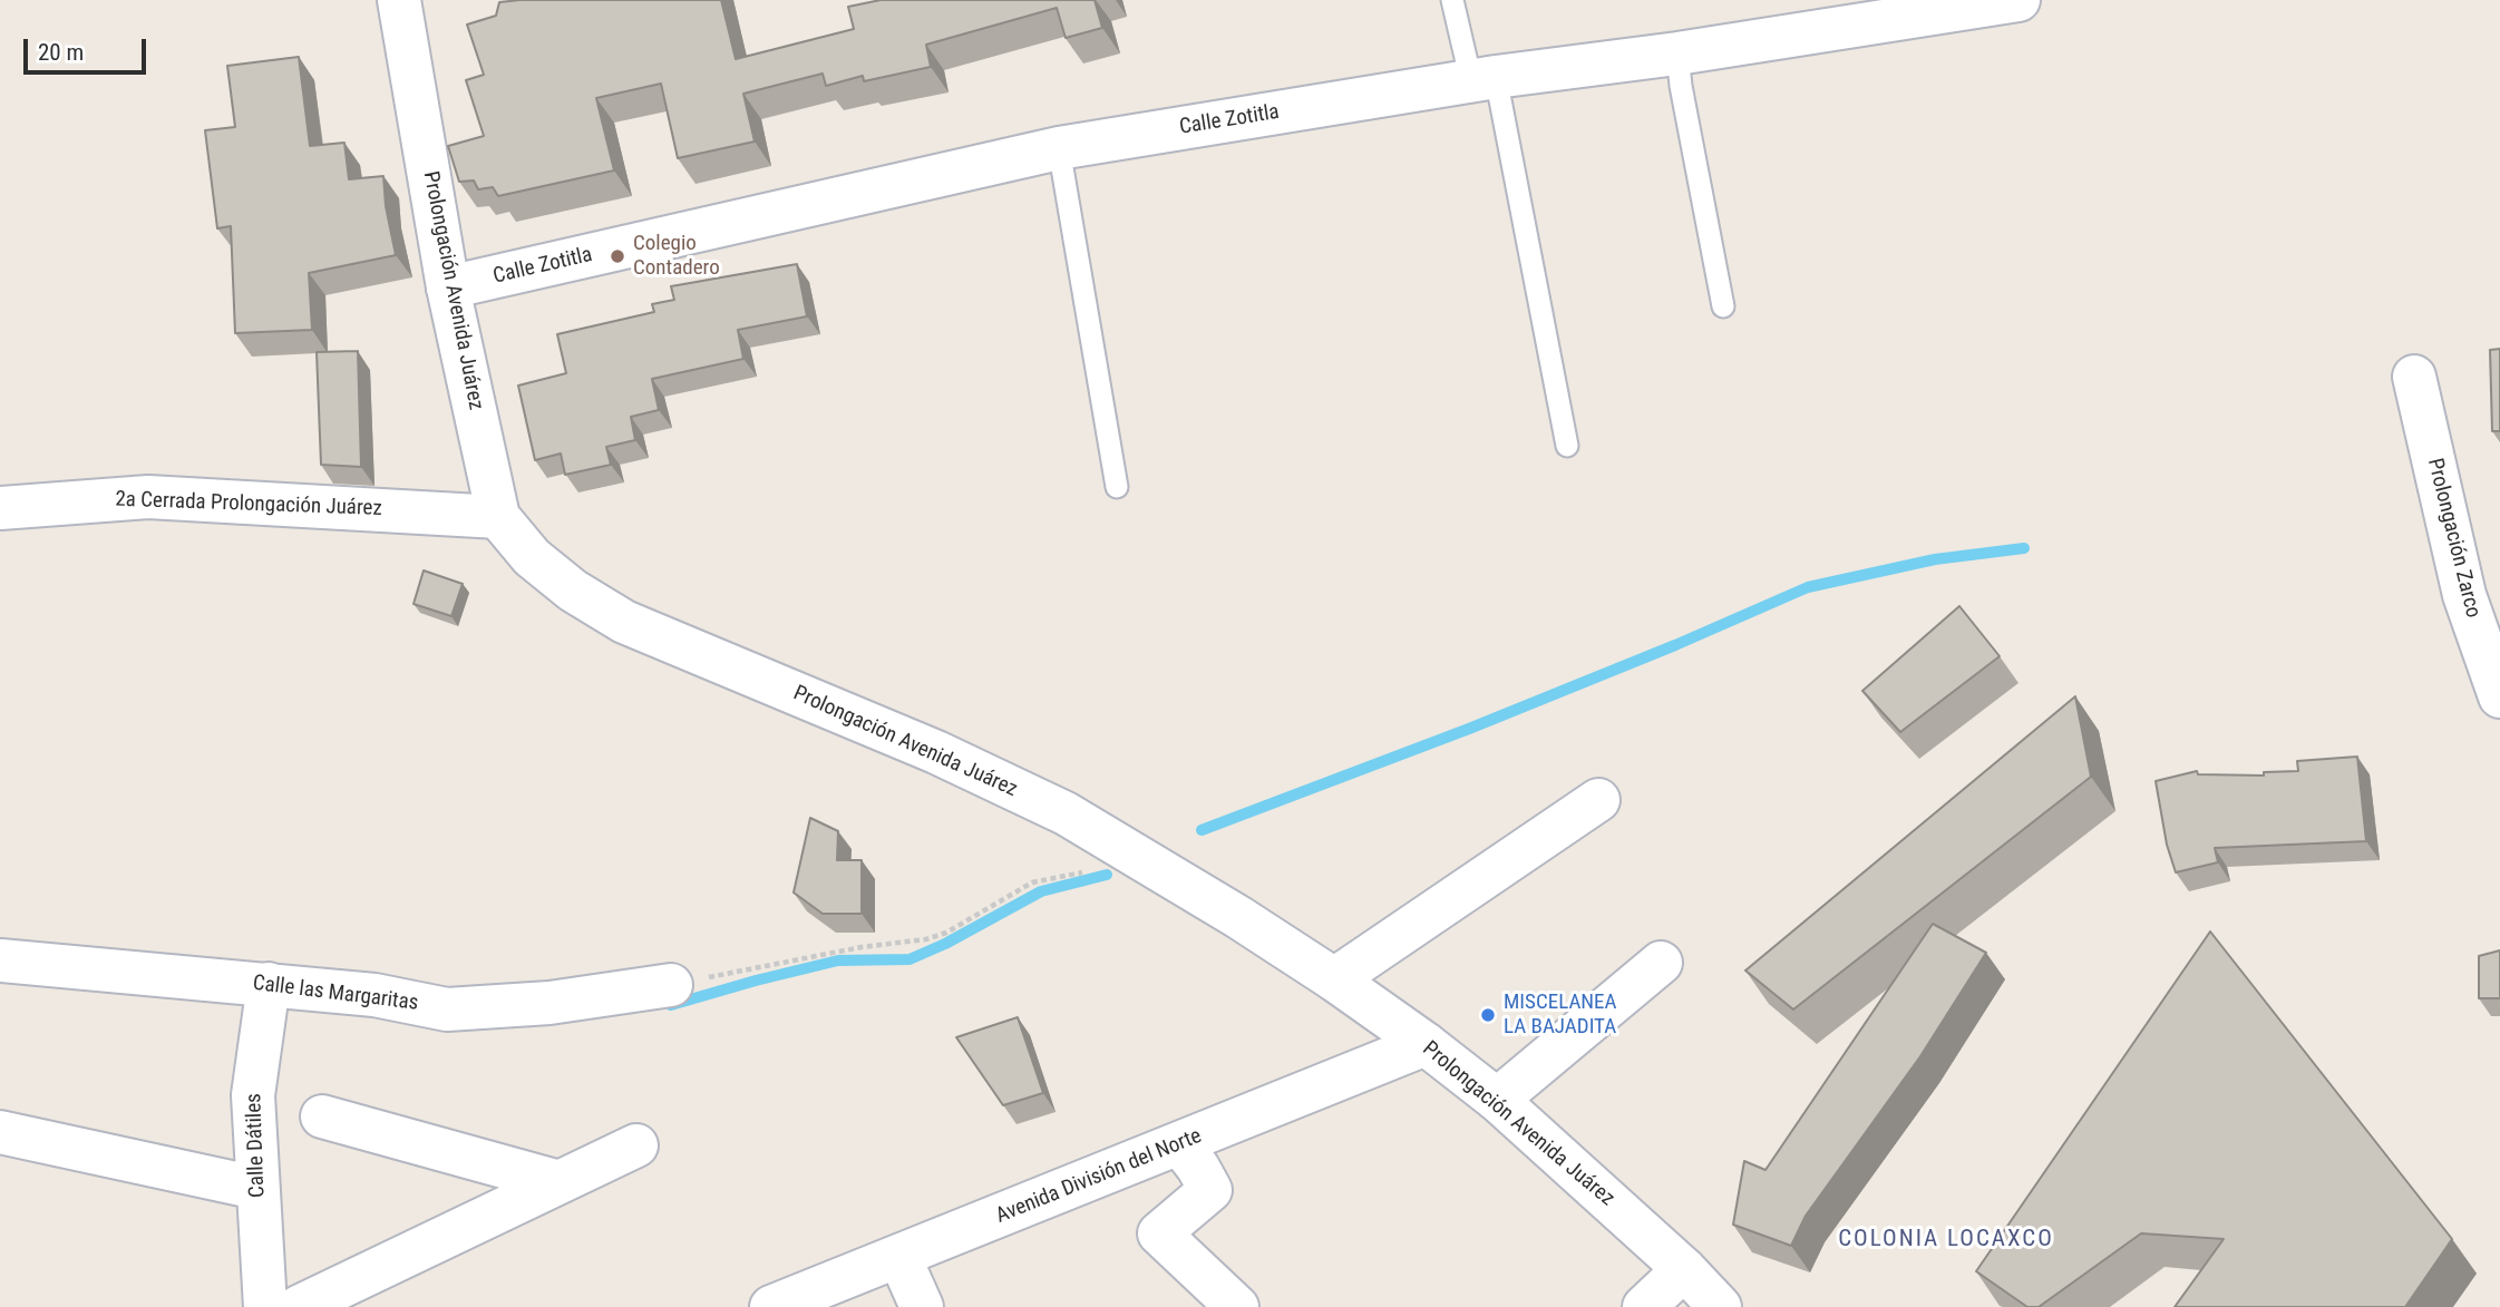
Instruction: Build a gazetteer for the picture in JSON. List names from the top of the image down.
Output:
{
  "streets": {
    "street": [
      "Calle Zotitla",
      "Prolongación Avenida Juárez",
      "2a Cerrada Prolongación Juárez",
      "Prolongación Zarco",
      "Calle las Margaritas",
      "Calle Dátiles",
      "Avenida División del Norte"
    ]
  },
  "crossings": [
    ["Calle Zotitla", "Prolongación Avenida Juárez"],
    ["Prolongación Avenida Juárez", "2a Cerrada Prolongación Juárez"],
    ["Prolongación Avenida Juárez", "Avenida División del Norte"],
    ["Calle las Margaritas", "Calle Dátiles"]
  ],
  "districts": ["COLONIA LOCAXCO"],
  "places": ["Colegio Contadero", "MISCELANEA LA BAJADITA"],
  "scale_bar": "20 m"
}
